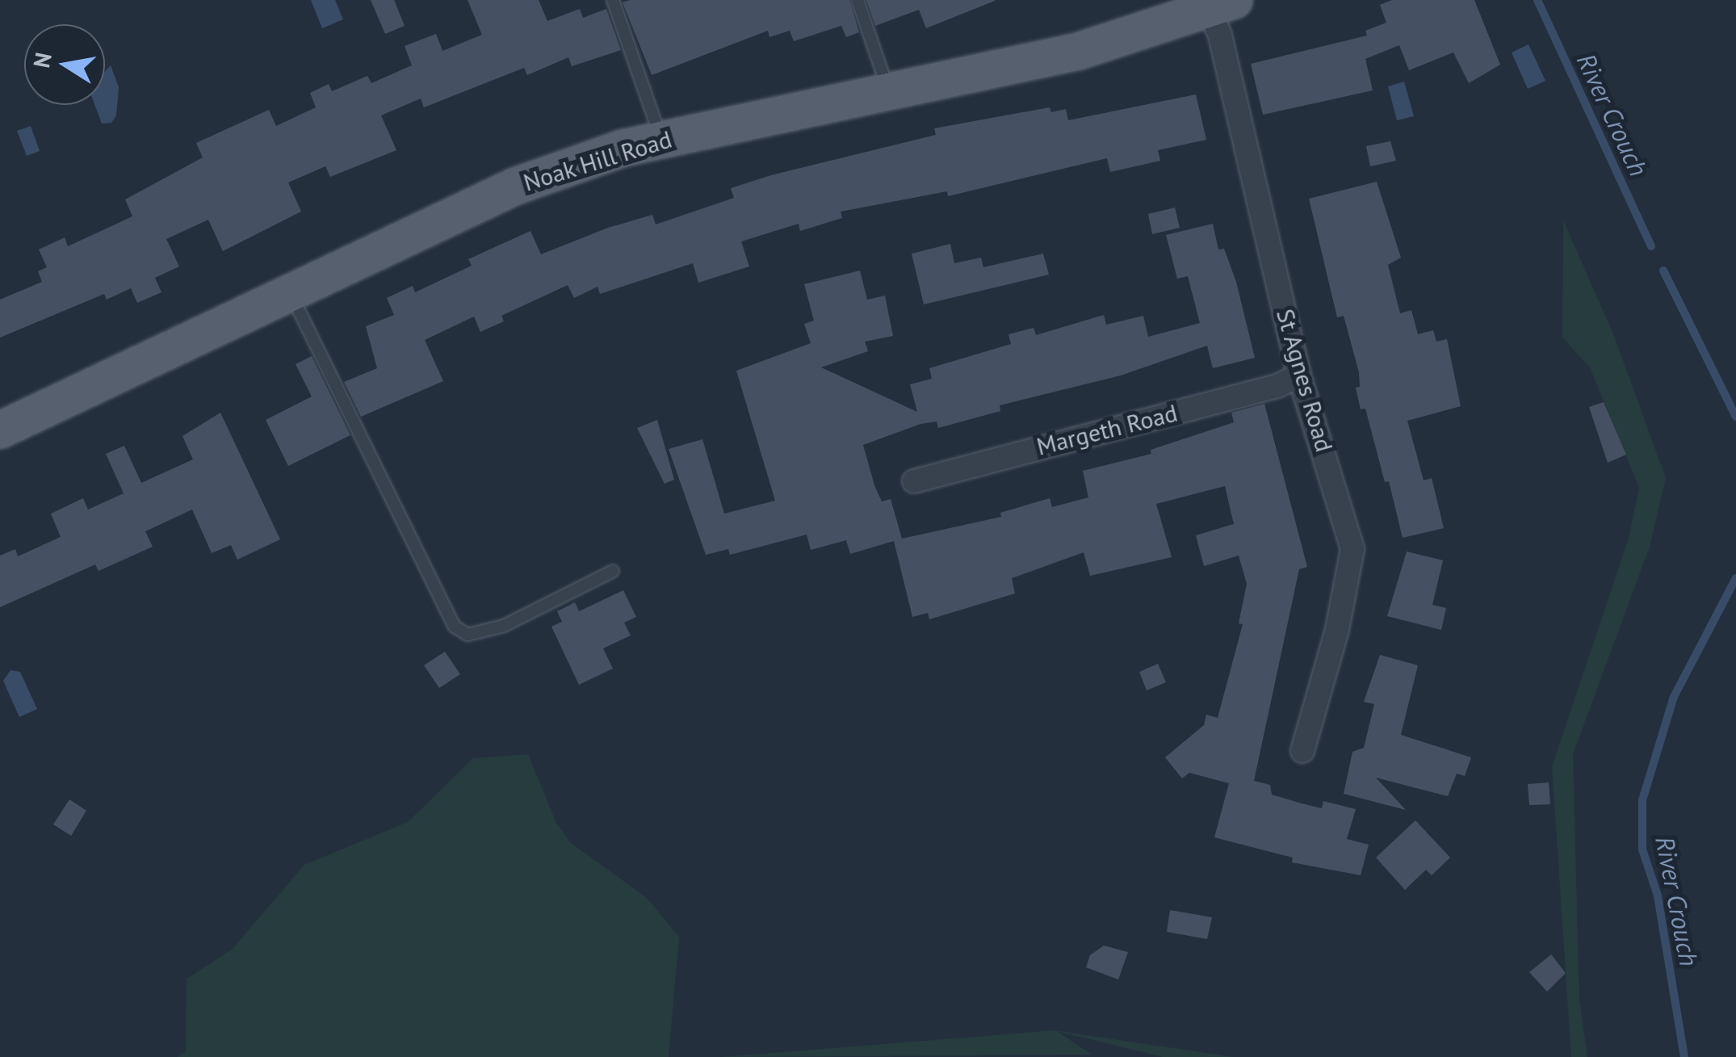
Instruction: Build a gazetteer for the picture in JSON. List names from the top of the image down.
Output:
{
  "streets": {
    "main road": ["Noak Hill Road"],
    "street": ["St Agnes Road", "Margeth Road"]
  },
  "crossings": [
    ["Noak Hill Road", "St Agnes Road"],
    ["St Agnes Road", "Margeth Road"]
  ],
  "water": ["River Crouch"],
  "north": "left"
}
